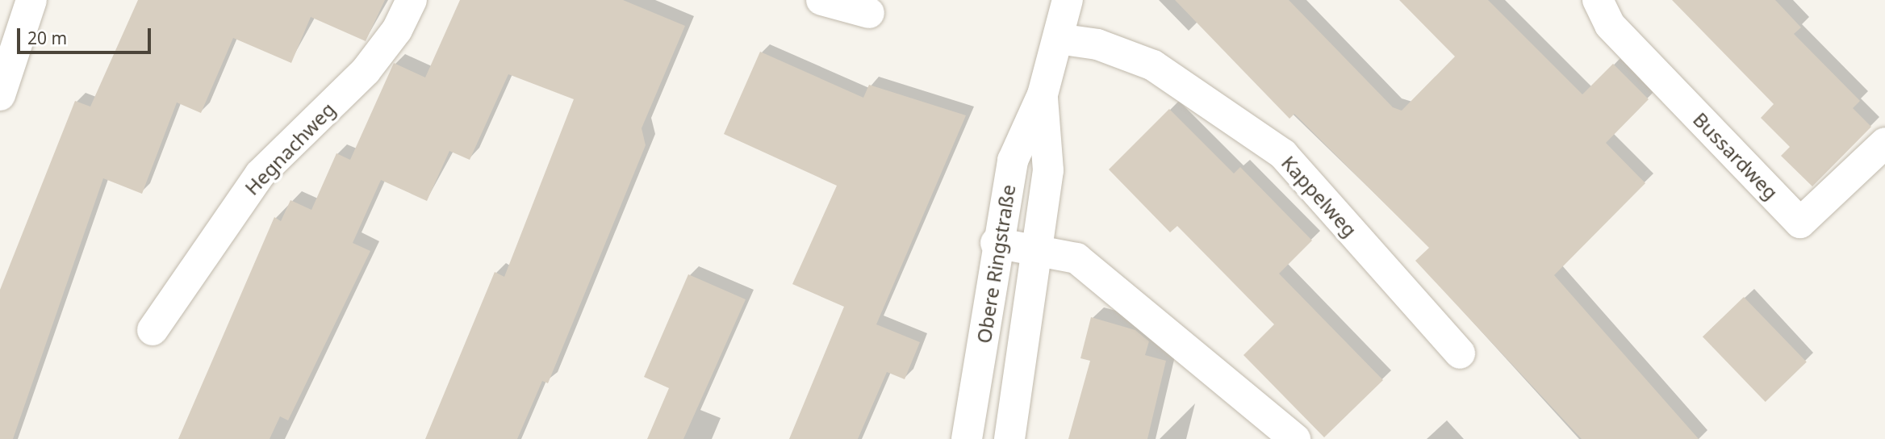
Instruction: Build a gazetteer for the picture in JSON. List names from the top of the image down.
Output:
{
  "streets": {
    "street": [
      "Hegnachweg",
      "Bussardweg",
      "Kappelweg",
      "Obere Ringstraße"
    ]
  },
  "crossings": [
    ["Kappelweg", "Obere Ringstraße"]
  ],
  "scale_bar": "20 m"
}
